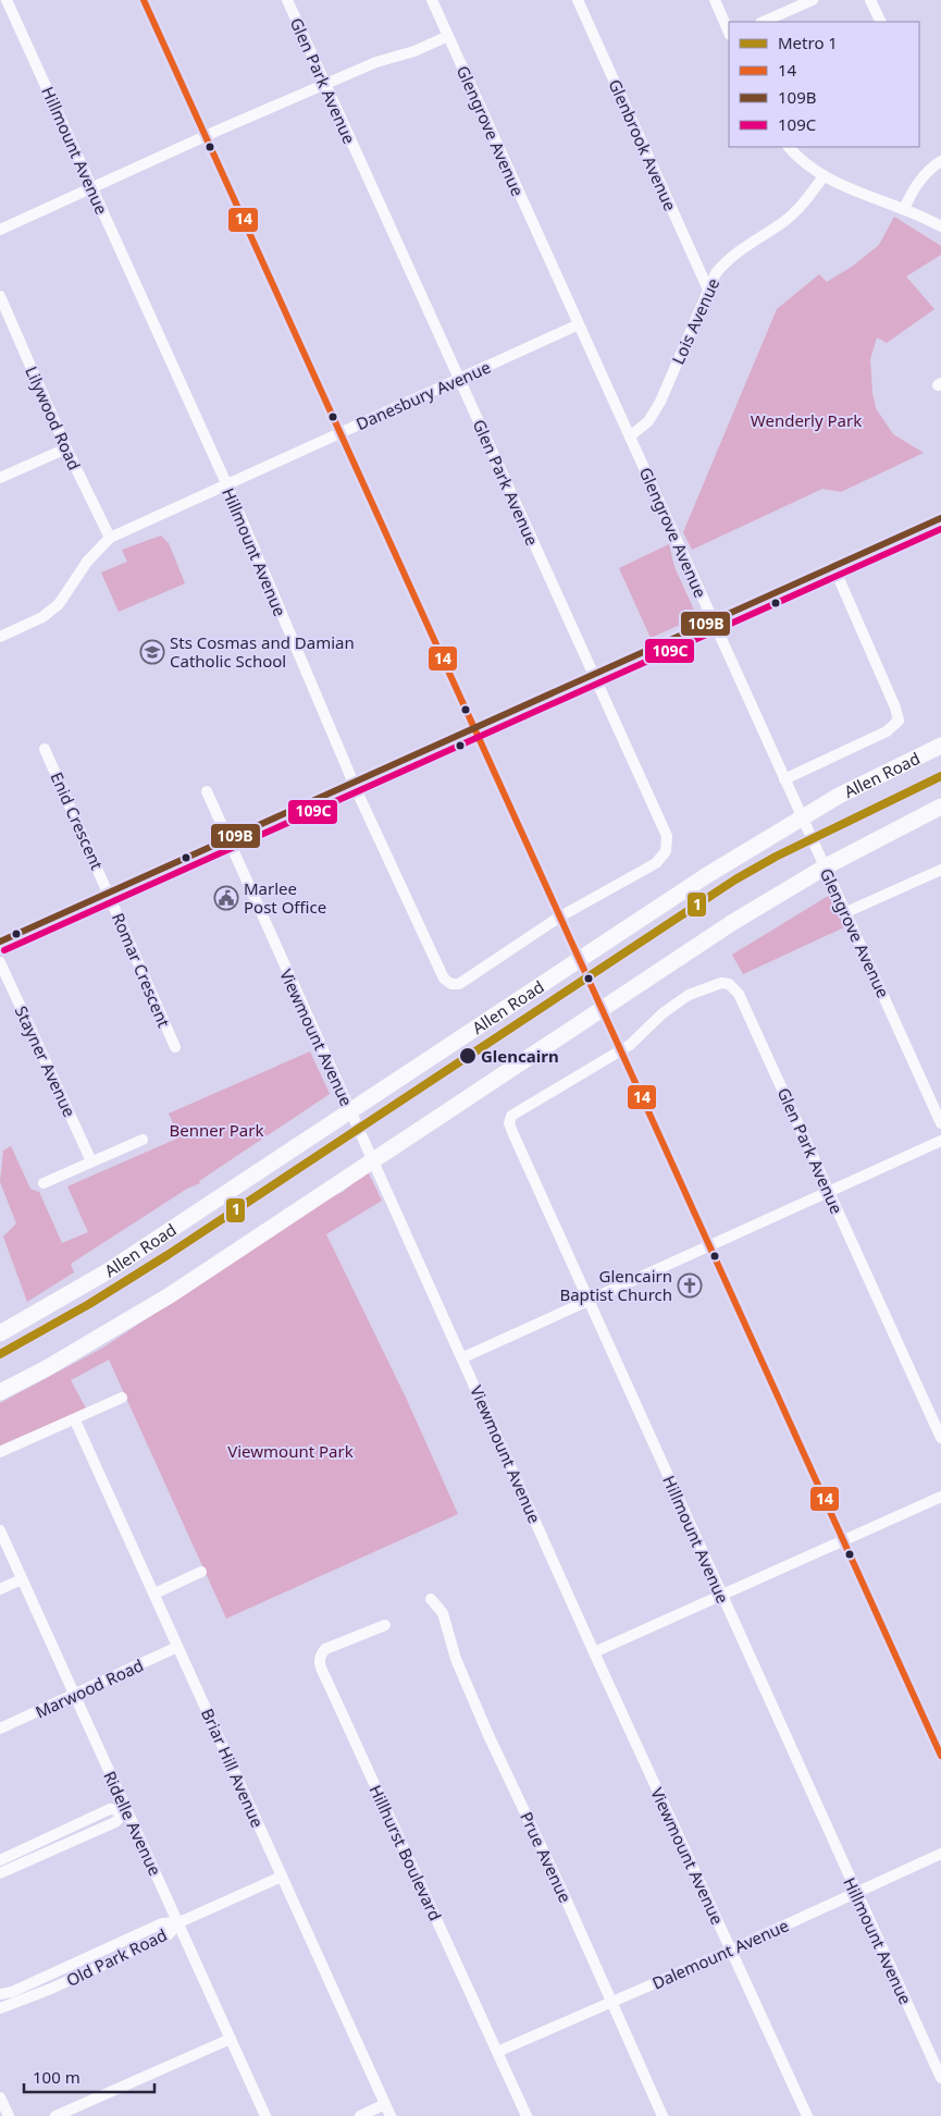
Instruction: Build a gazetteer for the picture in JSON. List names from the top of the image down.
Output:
{
  "streets": {
    "highway": ["Allen Road"],
    "street": [
      "Glen Park Avenue",
      "Glengrove Avenue",
      "Glenbrook Avenue",
      "Hillmount Avenue",
      "Lois Avenue",
      "Danesbury Avenue",
      "Lilywood Road",
      "Enid Crescent",
      "Romar Crescent",
      "Viewmount Avenue",
      "Stayner Avenue",
      "Marwood Road",
      "Briar Hill Avenue",
      "Ridelle Avenue",
      "Hillhurst Boulevard",
      "Prue Avenue",
      "Dalemount Avenue",
      "Old Park Road"
    ]
  },
  "crossings": [
    ["Glen Park Avenue", "Hillmount Avenue"],
    ["Glen Park Avenue", "Danesbury Avenue"],
    ["Glengrove Avenue", "Lois Avenue"],
    ["Glengrove Avenue", "Danesbury Avenue"],
    ["Glenbrook Avenue", "Lois Avenue"],
    ["Hillmount Avenue", "Danesbury Avenue"],
    ["Hillmount Avenue", "Dalemount Avenue"],
    ["Danesbury Avenue", "Lilywood Road"],
    ["Enid Crescent", "Romar Crescent"],
    ["Viewmount Avenue", "Dalemount Avenue"],
    ["Marwood Road", "Briar Hill Avenue"],
    ["Marwood Road", "Ridelle Avenue"],
    ["Briar Hill Avenue", "Old Park Road"],
    ["Ridelle Avenue", "Old Park Road"],
    ["Hillhurst Boulevard", "Dalemount Avenue"],
    ["Prue Avenue", "Dalemount Avenue"]
  ],
  "parks": ["Wenderly Park", "Benner Park", "Viewmount Park"],
  "places": {
    "school or university": ["Sts Cosmas and Damian Catholic School"],
    "public building": ["Marlee Post Office"],
    "other": ["Glencairn"],
    "church": ["Glencairn Baptist Church"]
  },
  "lines": [
    "transit line 14",
    "transit line 109B",
    "transit line 109C",
    "metro line 1"
  ],
  "legend": [
    "Metro 1",
    "14",
    "109B",
    "109C"
  ],
  "scale_bar": "100 m"
}
